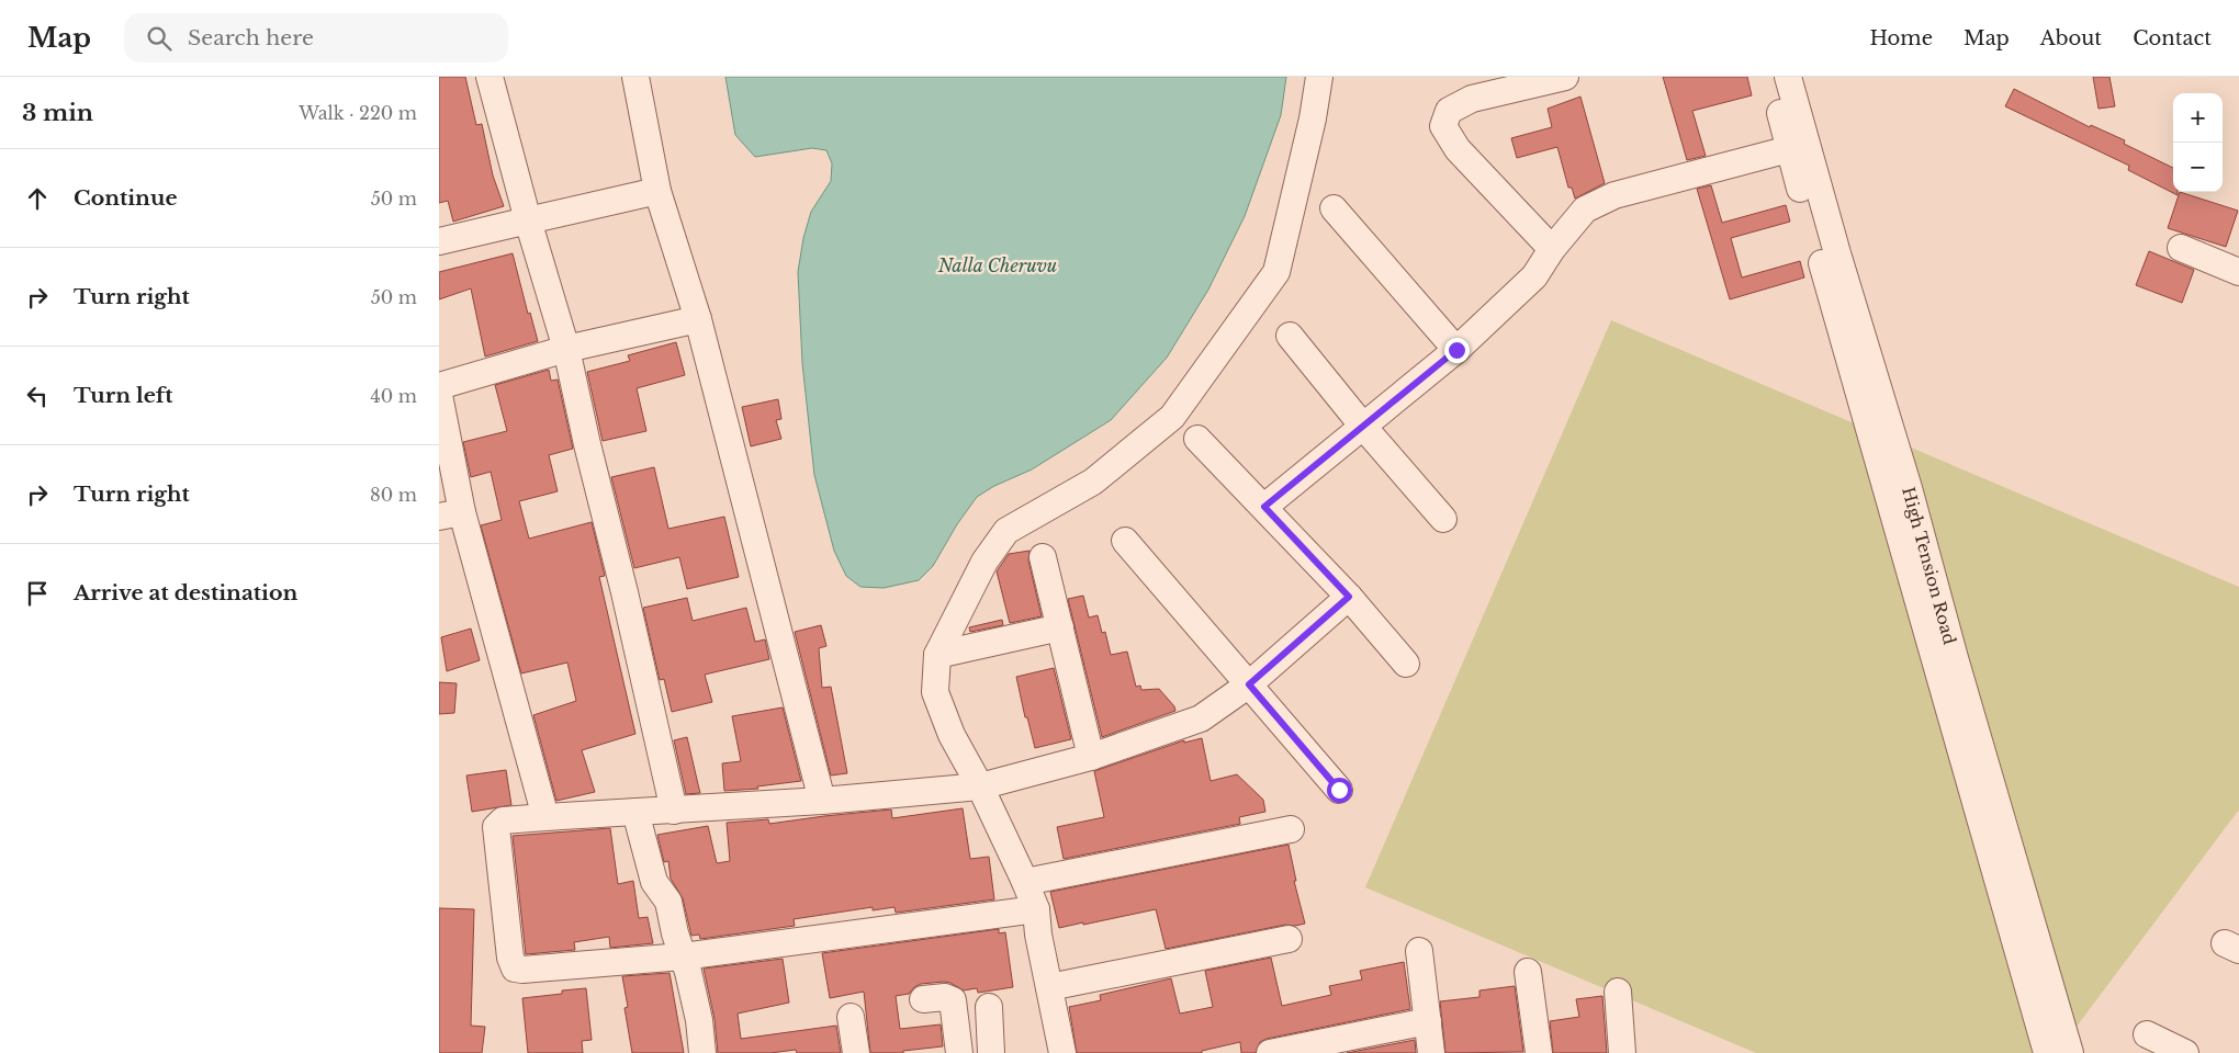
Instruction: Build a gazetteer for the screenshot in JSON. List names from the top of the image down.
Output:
{
  "streets": {
    "street": ["High Tension Road"]
  },
  "water": ["Nalla Cheruvu"],
  "page": {
    "header": "Map",
    "search": "Search here",
    "nav": [
      "Home",
      "Map",
      "About",
      "Contact"
    ],
    "heading": ["3 min", "Walk · 220 m"],
    "map_buttons": ["+", "−"],
    "list": [
      ["Continue", "50 m"],
      ["Turn right", "50 m"],
      ["Turn left", "40 m"],
      ["Turn right", "80 m"],
      "Arrive at destination"
    ]
  }
}
